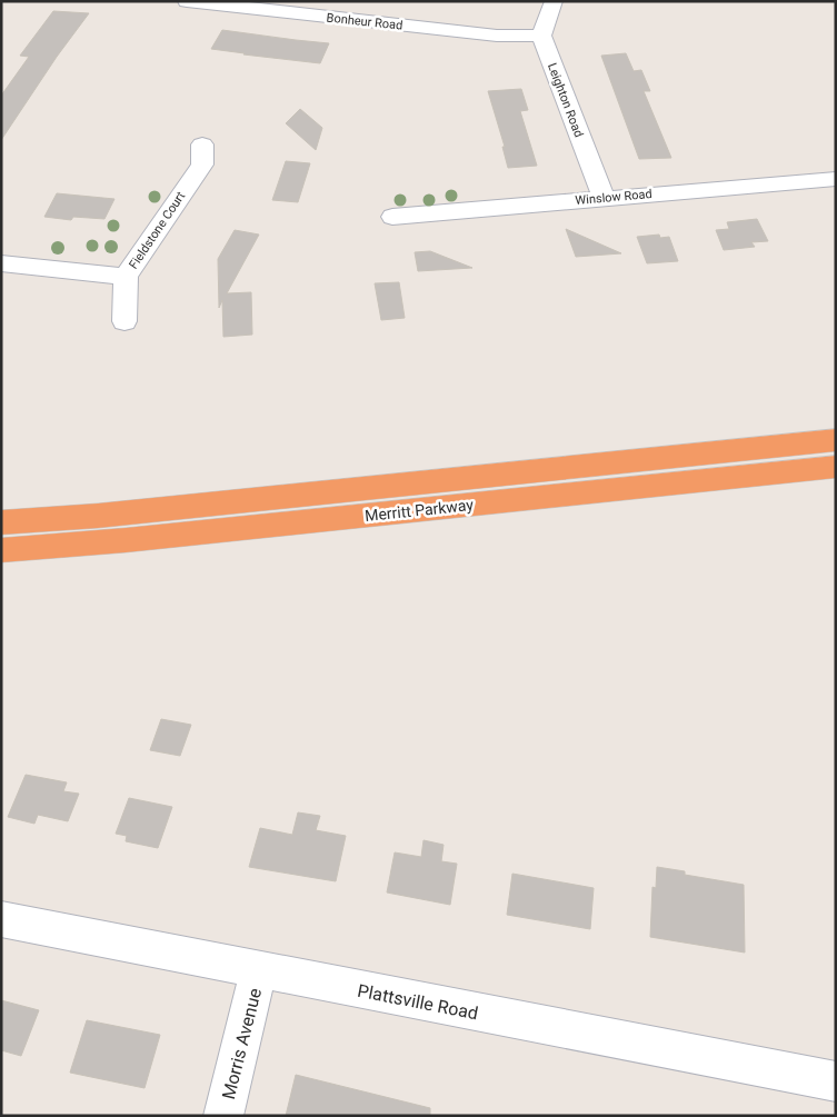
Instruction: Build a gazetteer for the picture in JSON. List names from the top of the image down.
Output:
{
  "streets": {
    "highway": ["Merritt Parkway"],
    "street": [
      "Bonheur Road",
      "Leighton Road",
      "Winslow Road",
      "Fieldstone Court",
      "Plattsville Road",
      "Morris Avenue"
    ]
  },
  "crossings": [
    ["Bonheur Road", "Leighton Road"],
    ["Leighton Road", "Winslow Road"],
    ["Plattsville Road", "Morris Avenue"]
  ]
}
